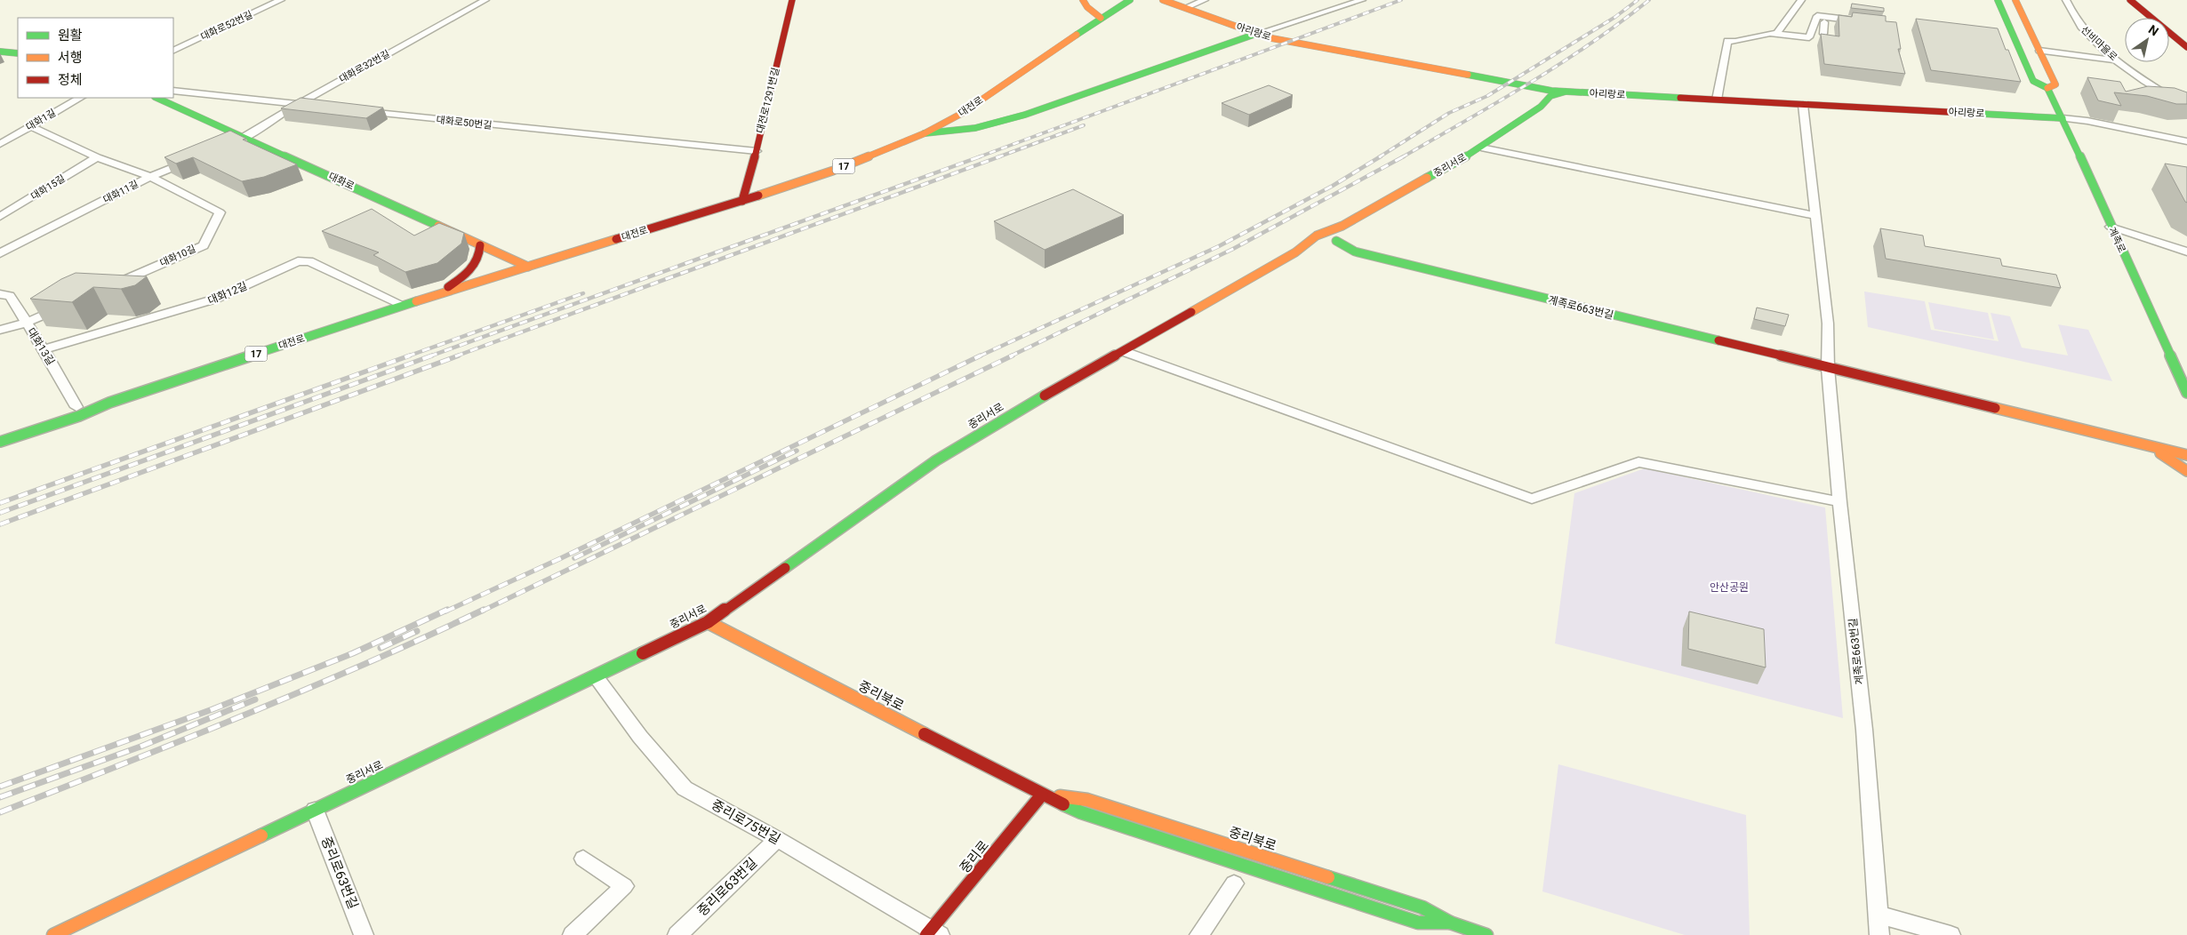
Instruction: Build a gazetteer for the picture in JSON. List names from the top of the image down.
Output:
{
  "streets": {
    "main road": [
      "아리랑로",
      "대전로1291번길",
      "대전로",
      "중리서로",
      "17",
      "대화로",
      "계족로",
      "계족로663번길",
      "중리북로",
      "중리로"
    ],
    "street": [
      "대화로52번길",
      "선비마을로",
      "대화로32번길",
      "대화1길",
      "대화로50번길",
      "대화15길",
      "대화11길",
      "대화10길",
      "대화12길",
      "대화13길",
      "중리로75번길",
      "중리로63번길"
    ]
  },
  "crossings": [
    ["아리랑로", "중리서로"],
    ["아리랑로", "계족로"],
    ["아리랑로", "계족로663번길"],
    ["대화로32번길", "대화로"],
    ["대전로1291번길", "대전로"],
    ["대전로1291번길", "대화로50번길"],
    ["대전로", "대화로"],
    ["대전로", "대화12길"],
    ["대전로", "대화13길"],
    ["대화1길", "대화10길"],
    ["중리서로", "계족로663번길"],
    ["중리서로", "중리북로"],
    ["중리서로", "중리로75번길"],
    ["중리서로", "중리로63번길"],
    ["대화15길", "대화10길"],
    ["대화11길", "대화10길"],
    ["대화12길", "대화13길"],
    ["중리북로", "중리로"],
    ["중리로75번길", "중리로"],
    ["중리로75번길", "중리로63번길"]
  ],
  "parks": ["안산공원"],
  "legend": ["원활", "서행", "정체"],
  "north": "top right"
}
